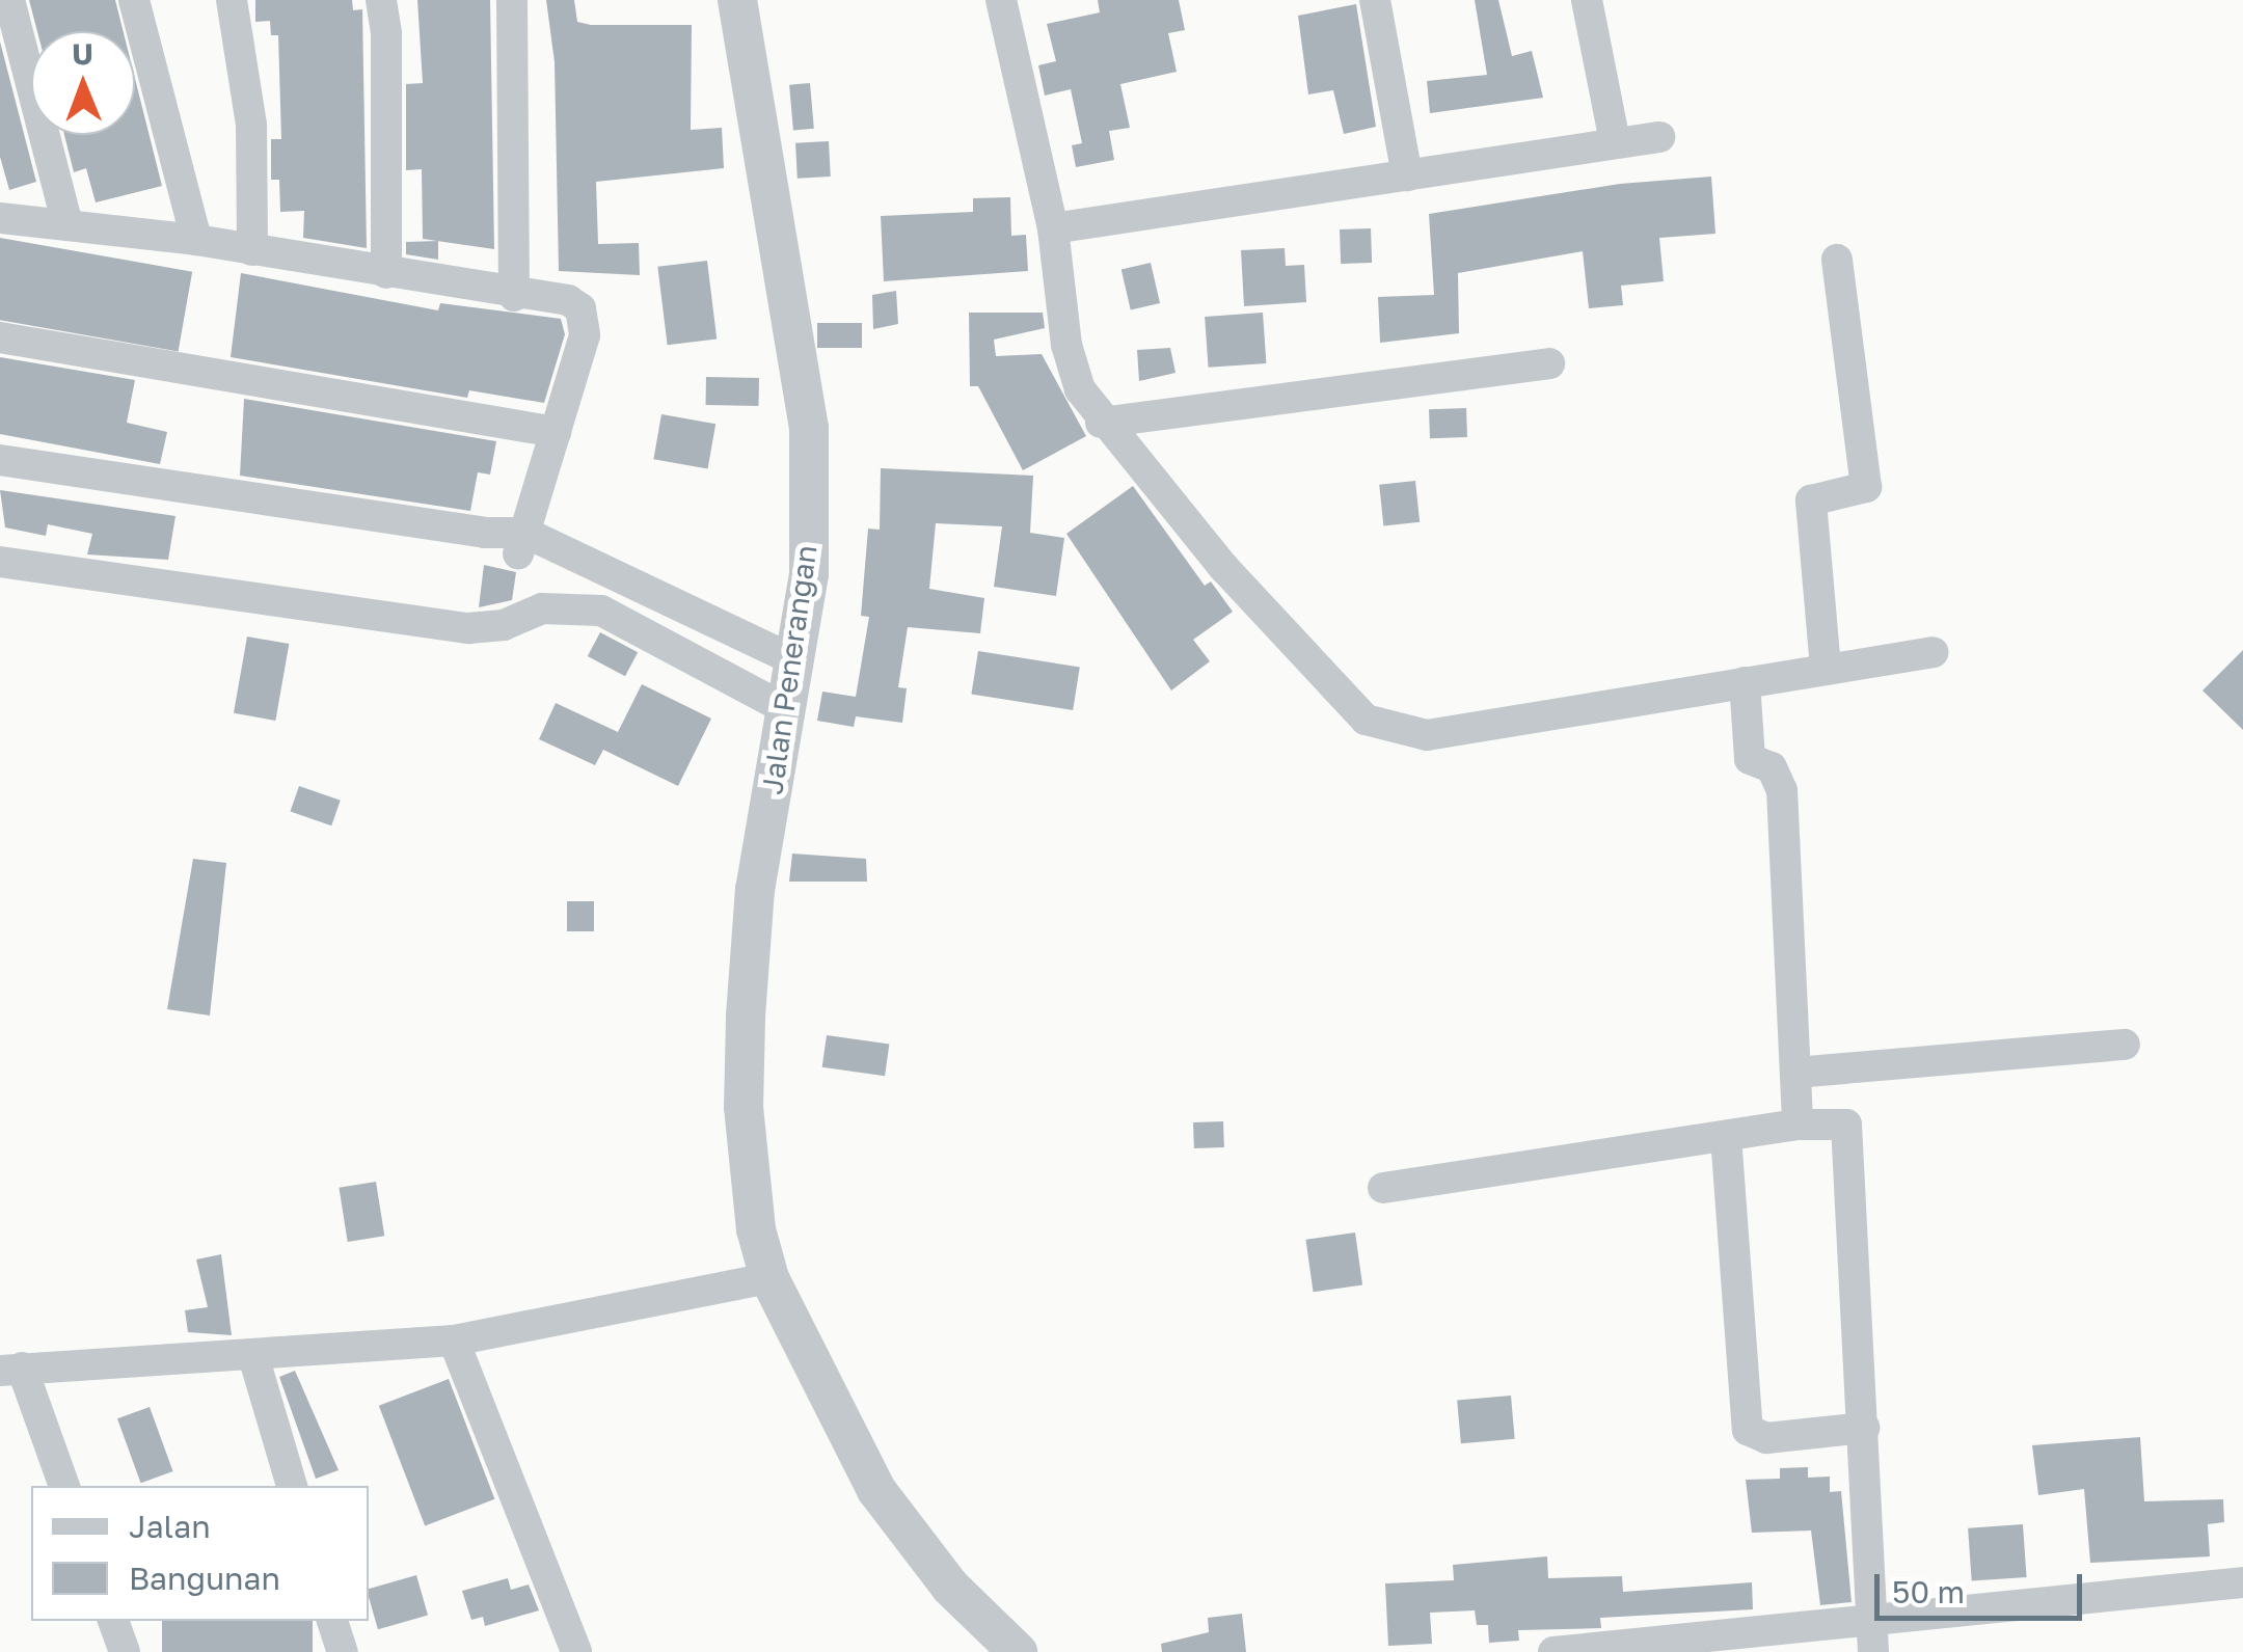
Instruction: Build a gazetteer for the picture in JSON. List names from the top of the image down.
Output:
{
  "streets": {
    "street": ["Jalan Penerangan"]
  },
  "legend": ["Jalan", "Bangunan"],
  "scale_bar": "50 m",
  "north": "top"
}
